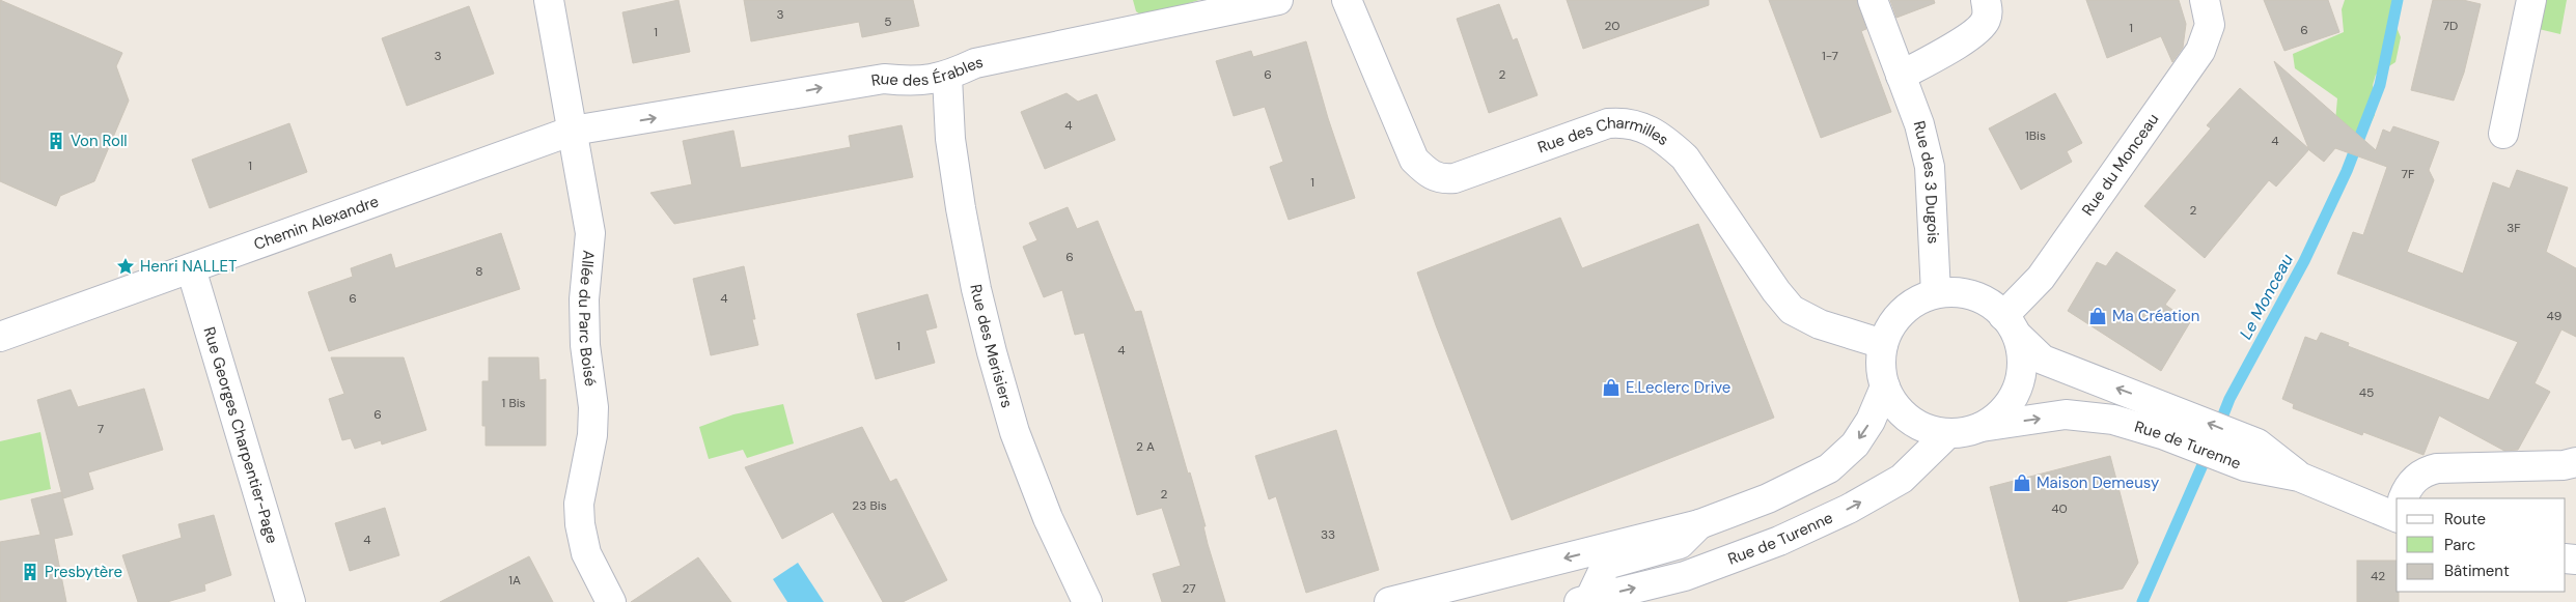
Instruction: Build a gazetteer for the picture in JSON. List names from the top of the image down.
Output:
{
  "streets": {
    "street": [
      "Rue des Érables",
      "Rue des Charmilles",
      "Rue du Monceau",
      "Rue des 3 Dugois",
      "Chemin Alexandre",
      "Allée du Parc Boisé",
      "Rue des Merisiers",
      "Rue Georges Charpentier-Page",
      "Rue de Turenne"
    ]
  },
  "crossings": [
    ["Rue des Érables", "Chemin Alexandre"],
    ["Rue des Érables", "Allée du Parc Boisé"],
    ["Rue des Érables", "Rue des Merisiers"],
    ["Rue des Charmilles", "Rue du Monceau"],
    ["Rue des Charmilles", "Rue des 3 Dugois"],
    ["Rue des Charmilles", "Rue de Turenne"],
    ["Rue du Monceau", "Rue des 3 Dugois"],
    ["Rue du Monceau", "Rue de Turenne"],
    ["Rue des 3 Dugois", "Rue de Turenne"],
    ["Chemin Alexandre", "Allée du Parc Boisé"],
    ["Chemin Alexandre", "Rue Georges Charpentier-Page"]
  ],
  "one_way": ["Rue des Érables"],
  "water": ["Le Monceau"],
  "places": {
    "building": ["Von Roll", "Presbytère"],
    "place": ["Henri NALLET"],
    "shop": ["Ma Création", "E.Leclerc Drive", "Maison Demeusy"]
  },
  "house_numbers": [
    "3",
    "5",
    "20",
    "7D",
    "1",
    "6",
    "1",
    "3",
    "1-7",
    "6",
    "2",
    "4",
    "1Bis",
    "4",
    "1",
    "7F",
    "1",
    "2",
    "3F",
    "6",
    "8",
    "6",
    "4",
    "49",
    "1",
    "4",
    "45",
    "1 Bis",
    "6",
    "7",
    "2 A",
    "2",
    "23 Bis",
    "40",
    "33",
    "4",
    "42",
    "1A",
    "27"
  ],
  "legend": ["Route", "Parc", "Bâtiment"]
}
